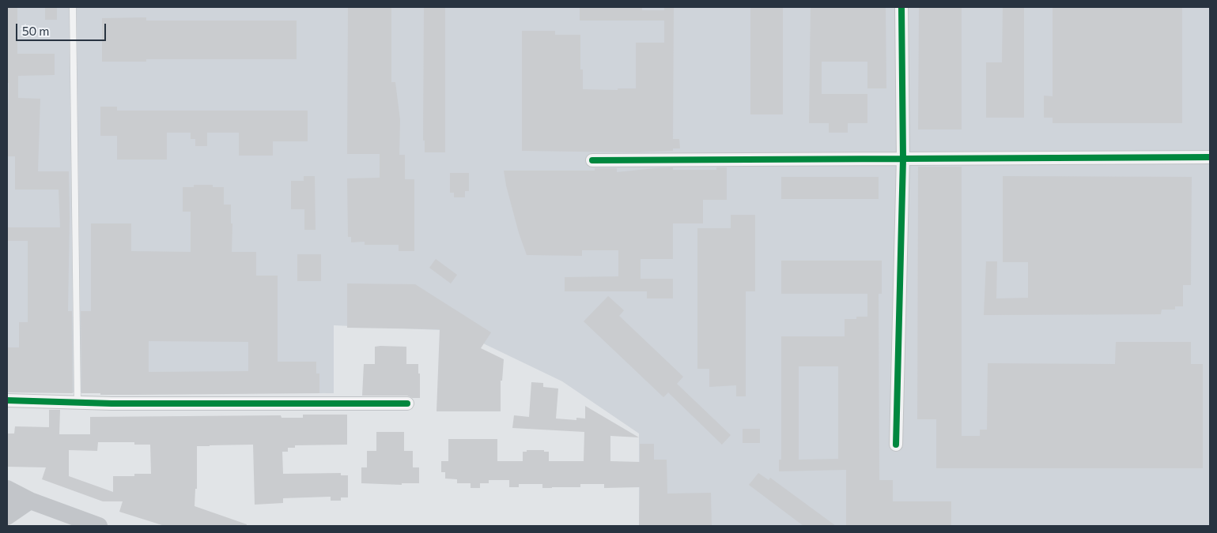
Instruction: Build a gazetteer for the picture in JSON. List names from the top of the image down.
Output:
{
  "scale_bar": "50 m"
}
